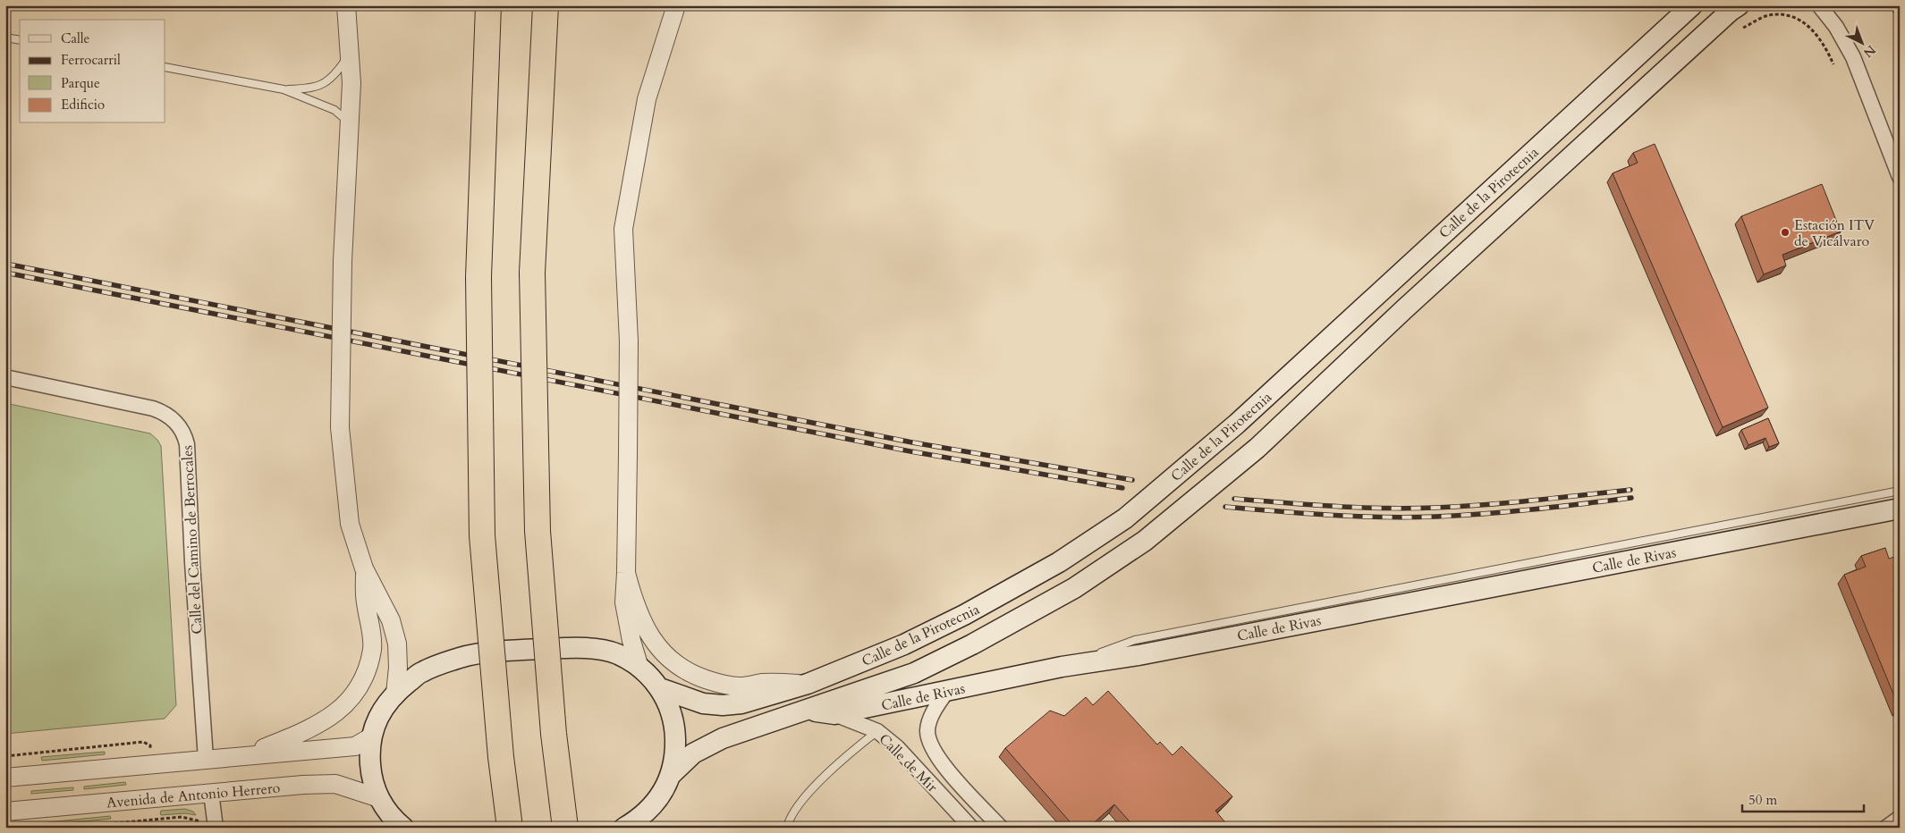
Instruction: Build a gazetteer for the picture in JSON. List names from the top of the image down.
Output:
{
  "streets": {
    "main road": ["Calle de la Pirotecnia", "Calle de Rivas"],
    "street": ["Calle del Camino de Berrocales", "Calle de Mir", "Avenida de Antonio Herrero"]
  },
  "crossings": [
    ["Calle de la Pirotecnia", "Calle de Rivas"],
    ["Calle de Rivas", "Calle de Mir"]
  ],
  "places": ["Estación ITV de Vicálvaro"],
  "legend": [
    "Calle",
    "Ferrocarril",
    "Parque",
    "Edificio"
  ],
  "scale_bar": "50 m",
  "north": "bottom right"
}
